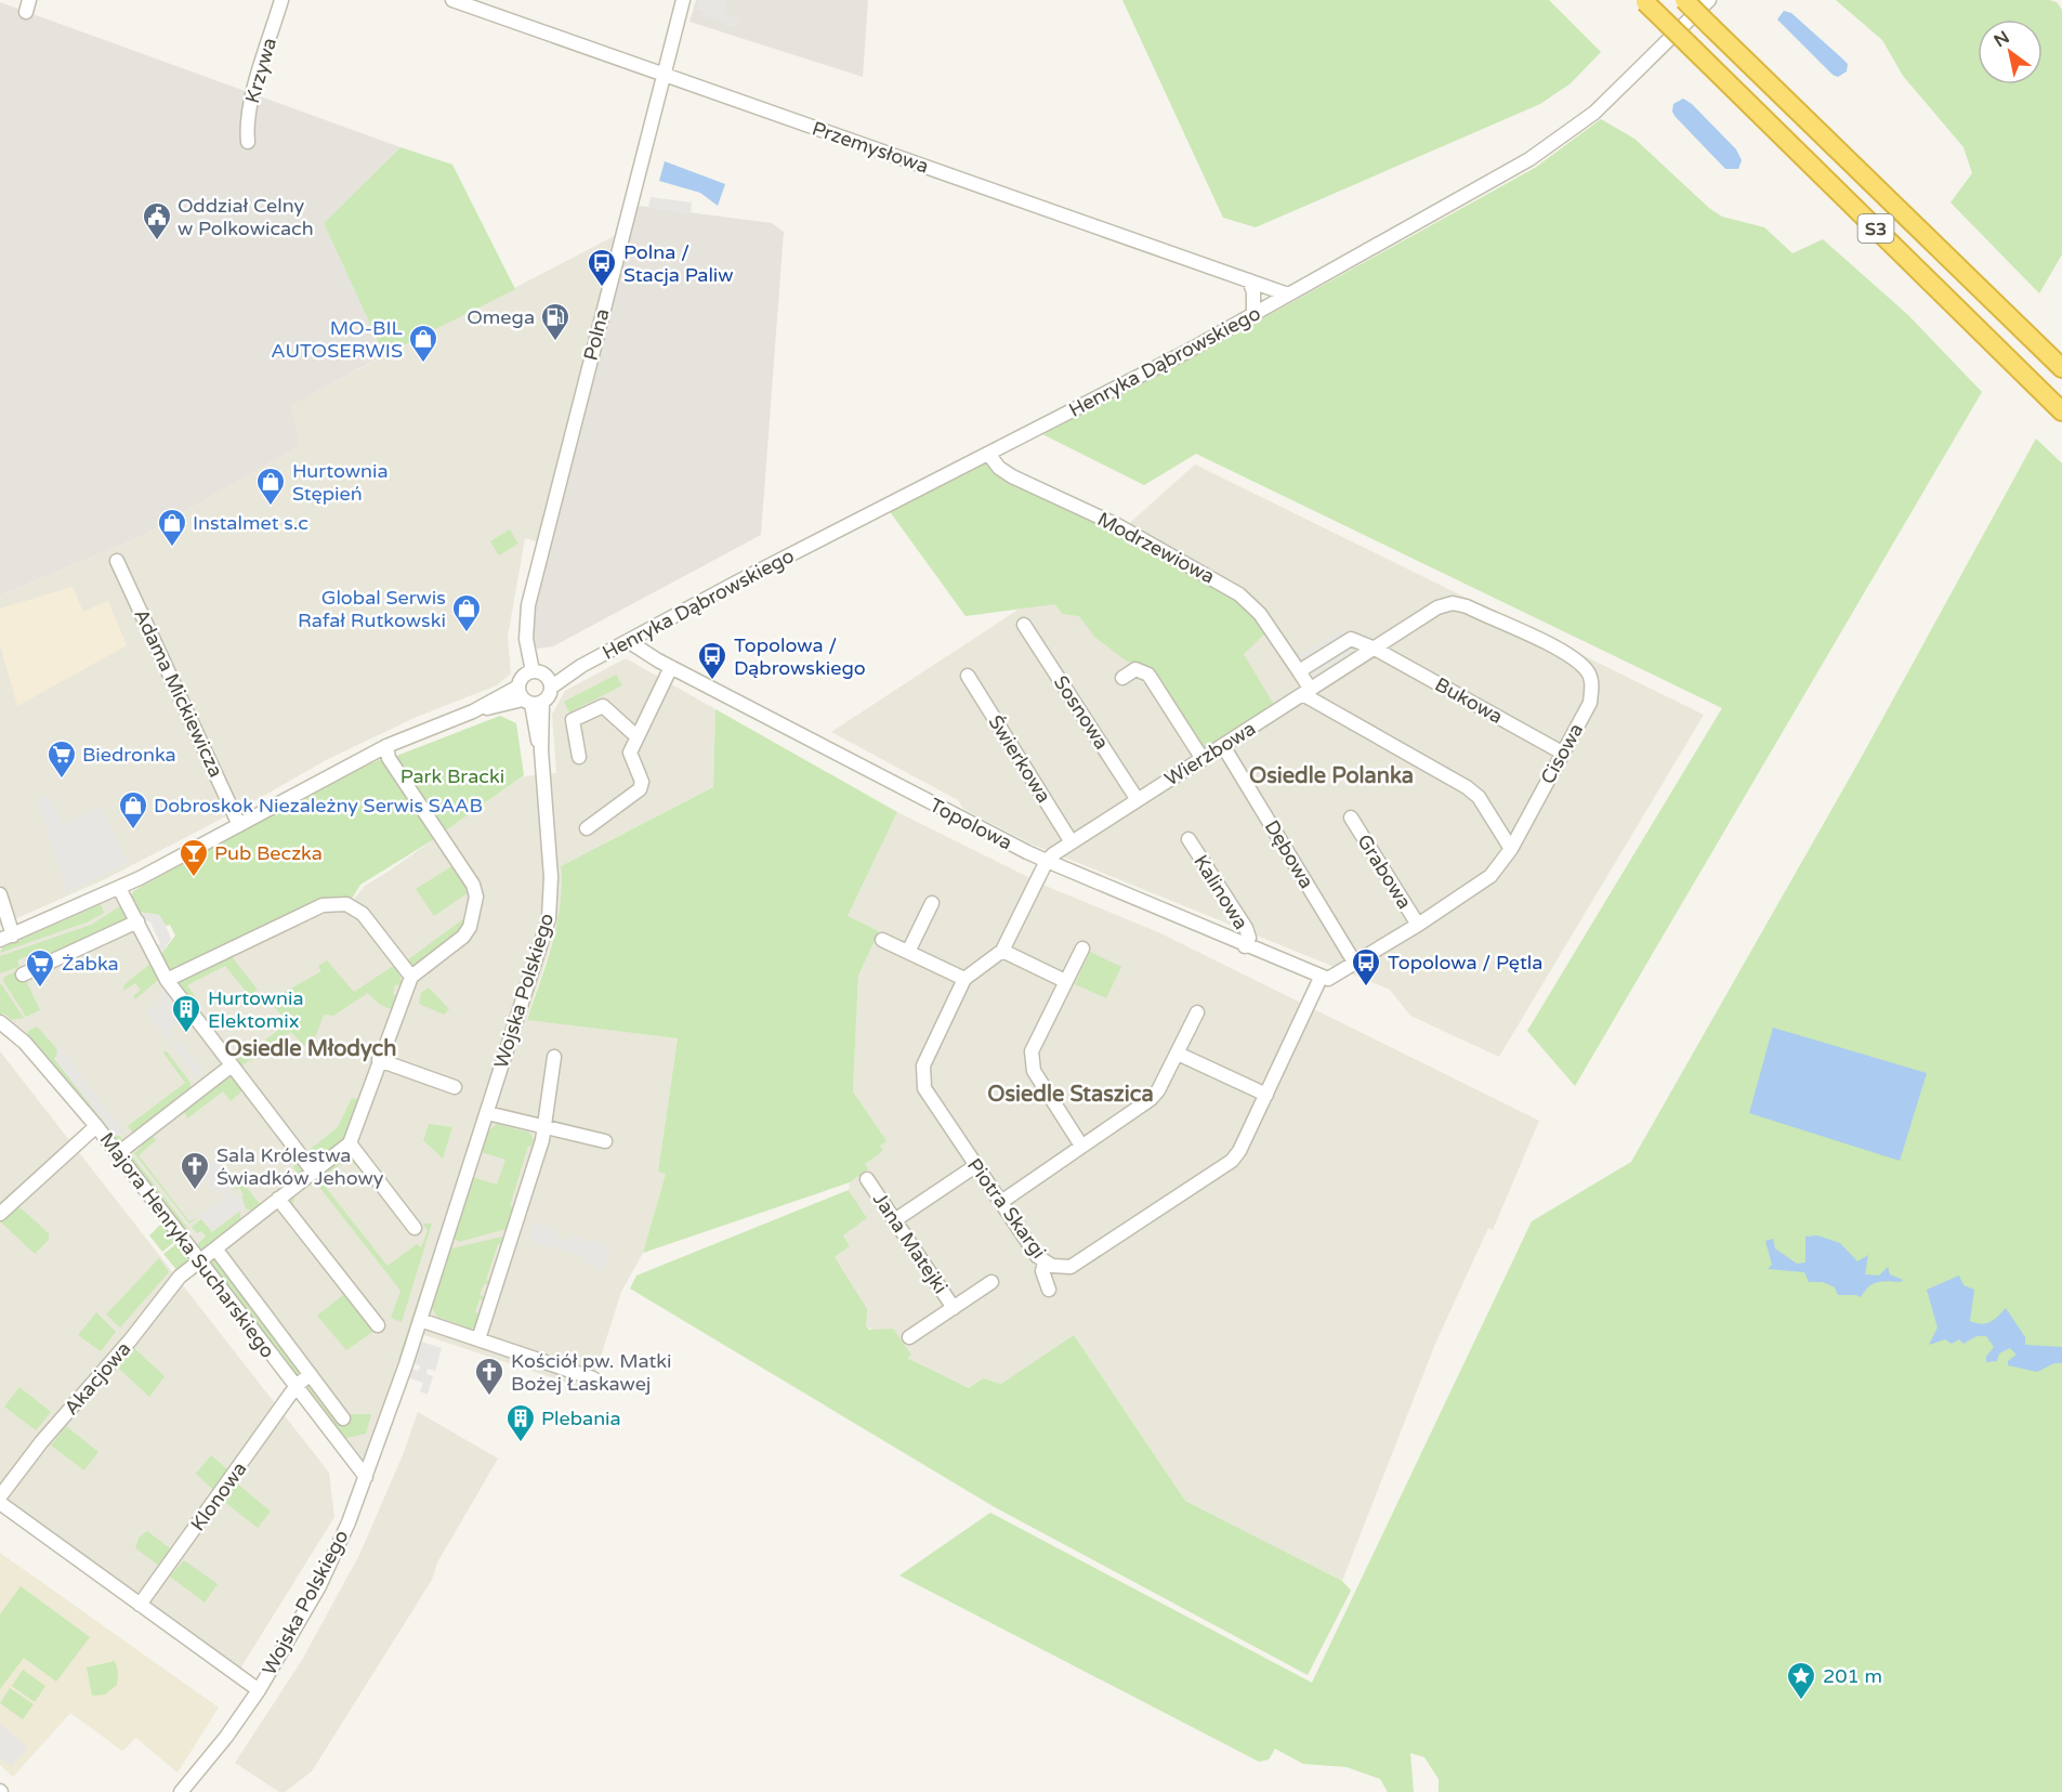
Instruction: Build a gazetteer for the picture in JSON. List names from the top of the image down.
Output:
{
  "streets": {
    "highway": ["S3"],
    "street": [
      "Krzywa",
      "Przemysłowa",
      "Polna",
      "Henryka Dąbrowskiego",
      "Modrzewiowa",
      "Adama Mickiewicza",
      "Bukowa",
      "Sosnowa",
      "Wierzbowa",
      "Cisowa",
      "Świerkowa",
      "Topolowa",
      "Dębowa",
      "Grabowa",
      "Kalinowa",
      "Wojska Polskiego",
      "Piotra Skargi",
      "Jana Matejki",
      "Majora Henryka Sucharskiego",
      "Akacjowa",
      "Klonowa"
    ]
  },
  "crossings": [
    ["Przemysłowa", "Polna"],
    ["Przemysłowa", "Henryka Dąbrowskiego"],
    ["Henryka Dąbrowskiego", "Modrzewiowa"],
    ["Henryka Dąbrowskiego", "Topolowa"],
    ["Modrzewiowa", "Bukowa"],
    ["Modrzewiowa", "Wierzbowa"],
    ["Bukowa", "Wierzbowa"],
    ["Bukowa", "Cisowa"],
    ["Sosnowa", "Wierzbowa"],
    ["Wierzbowa", "Cisowa"],
    ["Wierzbowa", "Świerkowa"],
    ["Wierzbowa", "Topolowa"],
    ["Wierzbowa", "Dębowa"],
    ["Wierzbowa", "Piotra Skargi"],
    ["Cisowa", "Topolowa"],
    ["Cisowa", "Dębowa"],
    ["Cisowa", "Grabowa"],
    ["Cisowa", "Piotra Skargi"],
    ["Topolowa", "Kalinowa"],
    ["Topolowa", "Piotra Skargi"],
    ["Wojska Polskiego", "Majora Henryka Sucharskiego"],
    ["Majora Henryka Sucharskiego", "Akacjowa"],
    ["Majora Henryka Sucharskiego", "Klonowa"]
  ],
  "districts": ["Osiedle Polanka", "Osiedle Młodych", "Osiedle Staszica"],
  "parks": ["Park Bracki"],
  "places": {
    "public building": ["Oddział Celny w Polkowicach"],
    "bus stop": ["Polna / Stacja Paliw", "Topolowa / Dąbrowskiego", "Topolowa / Pętla"],
    "fuel station": ["Omega"],
    "shop": [
      "MO-BIL AUTOSERWIS",
      "Hurtownia Stępień",
      "Instalmet s.c",
      "Global Serwis Rafał Rutkowski",
      "Dobroskok Niezależny Serwis SAAB"
    ],
    "supermarket": ["Biedronka", "Żabka"],
    "bar": ["Pub Beczka"],
    "building": ["Hurtownia Elektomix", "Plebania"],
    "church": ["Sala Królestwa Świadków Jehowy", "Kościół pw. Matki Bożej Łaskawej"],
    "place": ["201 m"]
  },
  "north": "top left"
}
